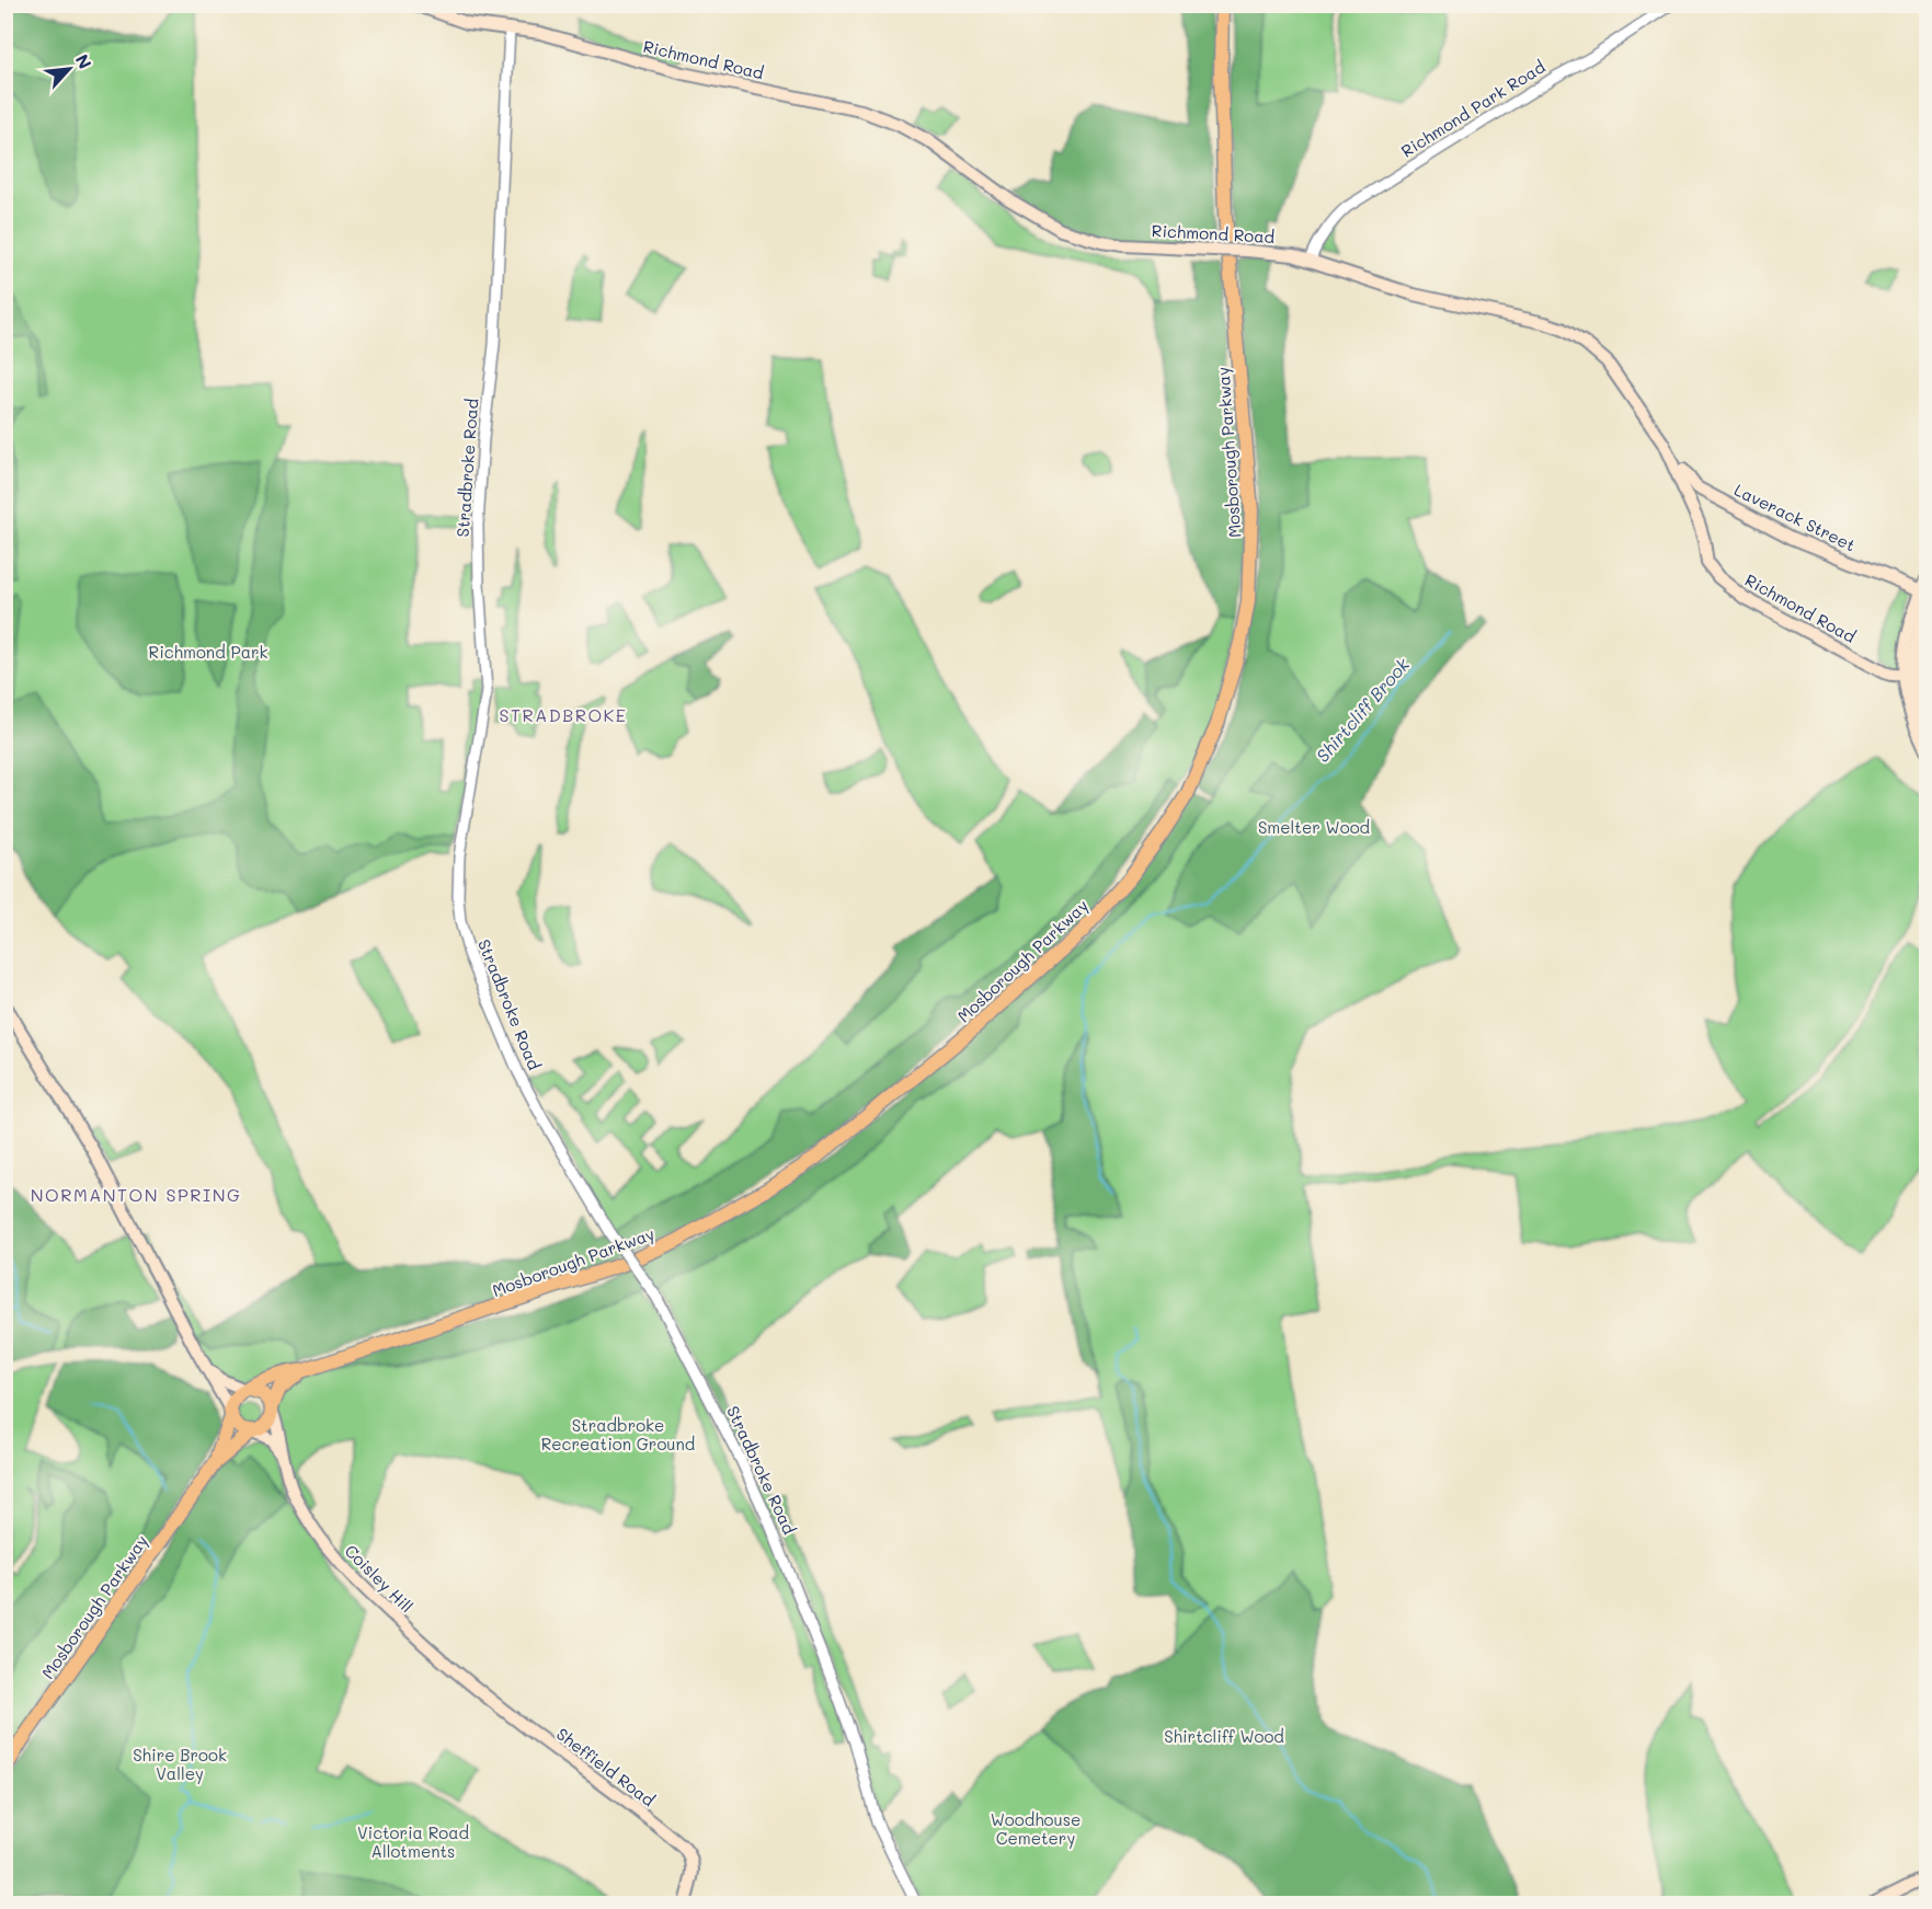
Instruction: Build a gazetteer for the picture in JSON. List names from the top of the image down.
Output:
{
  "streets": {
    "highway": ["Mosborough Parkway"],
    "main road": [
      "Richmond Road",
      "Laverack Street",
      "Coisley Hill",
      "Sheffield Road"
    ],
    "street": ["Richmond Park Road", "Stradbroke Road"]
  },
  "crossings": [
    ["Richmond Road", "Richmond Park Road"],
    ["Richmond Road", "Stradbroke Road"],
    ["Richmond Road", "Laverack Street"],
    ["Mosborough Parkway", "Coisley Hill"],
    ["Coisley Hill", "Sheffield Road"]
  ],
  "districts": ["STRADBROKE", "NORMANTON SPRING"],
  "water": ["Shirtcliff Brook"],
  "parks": [
    "Richmond Park",
    "Smelter Wood",
    "Stradbroke Recreation Ground",
    "Shirtcliff Wood",
    "Shire Brook Valley",
    "Woodhouse Cemetery",
    "Victoria Road Allotments"
  ],
  "north": "top right"
}
